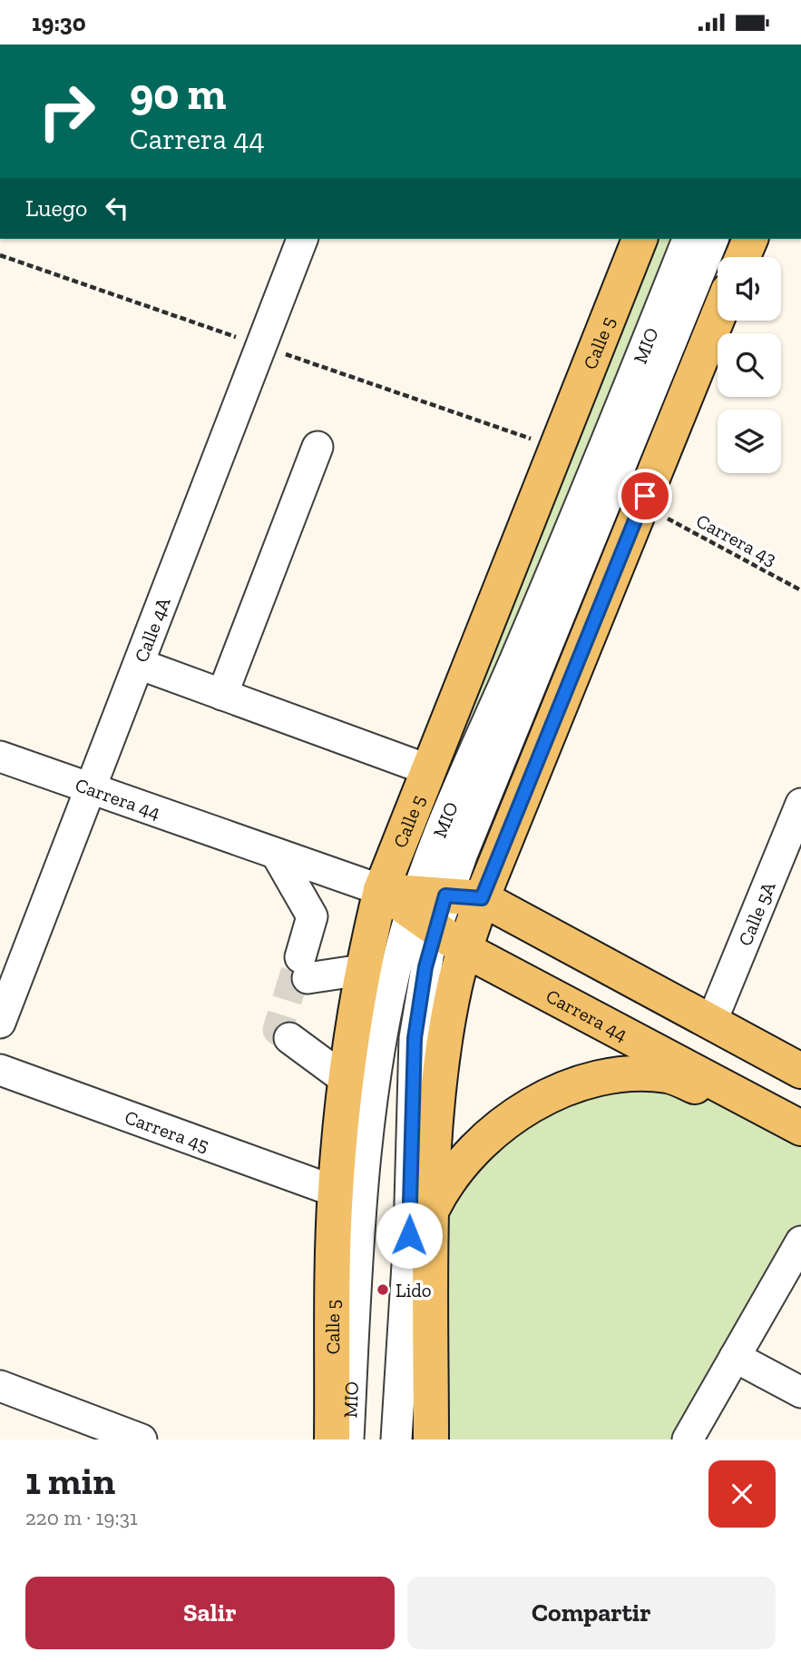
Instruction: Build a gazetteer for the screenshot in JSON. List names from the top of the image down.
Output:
{
  "streets": {
    "main road": ["Calle 5", "Carrera 44"],
    "street": [
      "MIO",
      "Calle 4A",
      "Calle 5A",
      "Carrera 45"
    ],
    "path": ["Carrera 43"]
  },
  "crossings": [
    ["Calle 5", "Carrera 44"],
    ["Calle 5", "Carrera 45"],
    ["MIO", "Carrera 44"],
    ["Calle 4A", "Carrera 44"],
    ["Carrera 44", "Calle 5A"]
  ],
  "places": ["Lido"],
  "page": {
    "status": "19:30",
    "turn": ["90 m", "Carrera 44"],
    "then": "Luego",
    "heading": ["1 min", "220 m · 19:31"],
    "buttons": ["Salir", "Compartir"]
  }
}
